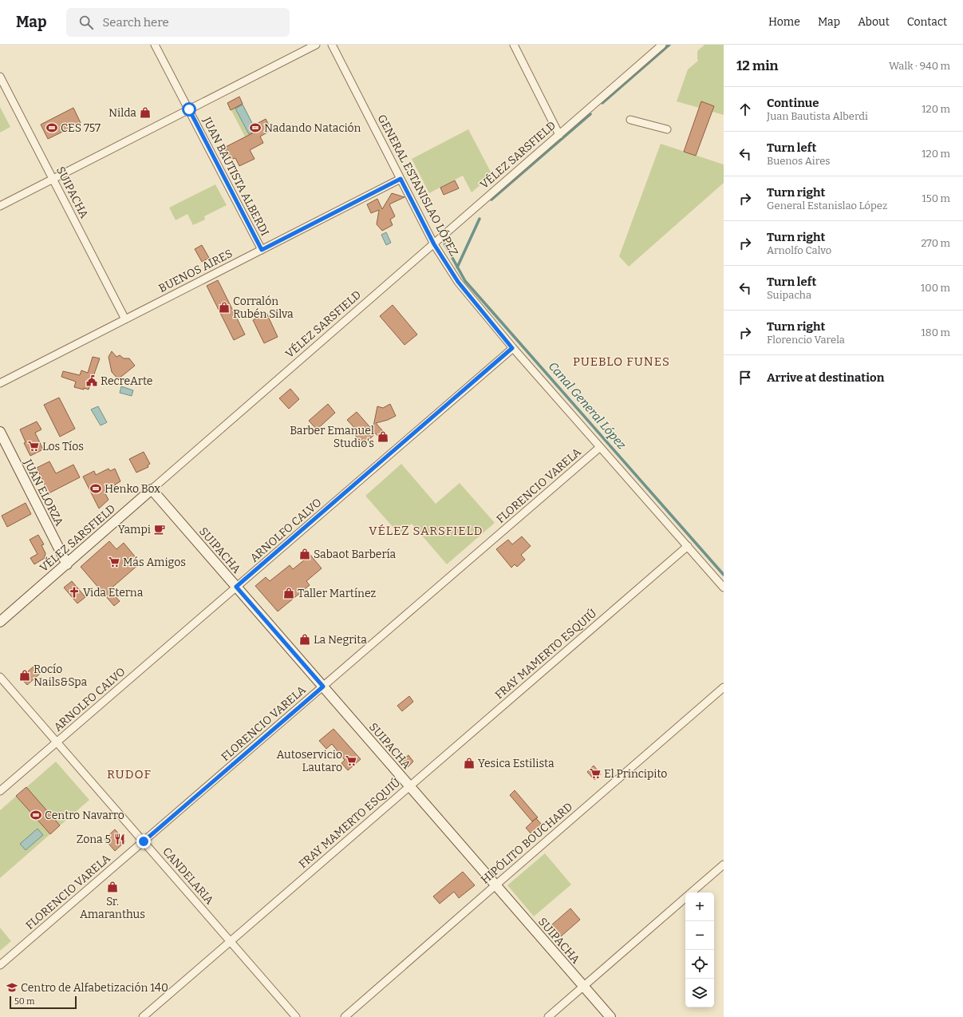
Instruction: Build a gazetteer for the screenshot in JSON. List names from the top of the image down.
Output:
{
  "streets": {
    "main road": ["VÉLEZ SARSFIELD", "SUIPACHA", "JUAN ELORZA"],
    "street": [
      "JUAN BAUTISTA ALBERDI",
      "GENERAL ESTANISLAO LÓPEZ",
      "BUENOS AIRES",
      "FLORENCIO VARELA",
      "ARNOLFO CALVO",
      "FRAY MAMERTO ESQUIÚ",
      "HIPÓLITO BOUCHARD",
      "CANDELARIA"
    ]
  },
  "crossings": [
    ["VÉLEZ SARSFIELD", "GENERAL ESTANISLAO LÓPEZ"],
    ["VÉLEZ SARSFIELD", "SUIPACHA"],
    ["VÉLEZ SARSFIELD", "JUAN ELORZA"],
    ["JUAN BAUTISTA ALBERDI", "BUENOS AIRES"],
    ["GENERAL ESTANISLAO LÓPEZ", "BUENOS AIRES"],
    ["GENERAL ESTANISLAO LÓPEZ", "FLORENCIO VARELA"],
    ["GENERAL ESTANISLAO LÓPEZ", "ARNOLFO CALVO"],
    ["GENERAL ESTANISLAO LÓPEZ", "FRAY MAMERTO ESQUIÚ"],
    ["SUIPACHA", "BUENOS AIRES"],
    ["SUIPACHA", "FLORENCIO VARELA"],
    ["SUIPACHA", "ARNOLFO CALVO"],
    ["SUIPACHA", "FRAY MAMERTO ESQUIÚ"],
    ["SUIPACHA", "HIPÓLITO BOUCHARD"],
    ["FLORENCIO VARELA", "CANDELARIA"],
    ["ARNOLFO CALVO", "CANDELARIA"],
    ["FRAY MAMERTO ESQUIÚ", "CANDELARIA"]
  ],
  "districts": ["PUEBLO FUNES", "VÉLEZ SARSFIELD", "RUDOF"],
  "water": ["Canal General López"],
  "places": {
    "shop": [
      "Nilda",
      "Corralón Rubén Silva",
      "Barber Emanuel Studio's",
      "Sabaot Barbería",
      "Taller Martínez",
      "La Negrita",
      "Rocío Nails&Spa",
      "Yesica Estilista",
      "Sr. Amaranthus"
    ],
    "sports": [
      "CES 757",
      "Nadando Natación",
      "Henko Box",
      "Centro Navarro"
    ],
    "public building": ["RecreArte"],
    "supermarket": [
      "Los Tíos",
      "Más Amigos",
      "Autoservicio Lautaro",
      "El Principito"
    ],
    "cafe": ["Yampi"],
    "church": ["Vida Eterna"],
    "restaurant": ["Zona 5"],
    "school or university": ["Centro de Alfabetización 140"]
  },
  "scale_bar": "50 m",
  "page": {
    "header": "Map",
    "search": "Search here",
    "nav": [
      "Home",
      "Map",
      "About",
      "Contact"
    ],
    "heading": ["12 min", "Walk · 940 m"],
    "list": [
      ["Continue", "Juan Bautista Alberdi", "120 m"],
      ["Turn left", "Buenos Aires", "120 m"],
      ["Turn right", "General Estanislao López", "150 m"],
      ["Turn right", "Arnolfo Calvo", "270 m"],
      ["Turn left", "Suipacha", "100 m"],
      ["Turn right", "Florencio Varela", "180 m"],
      "Arrive at destination"
    ],
    "map_buttons": ["+", "−"],
    "scale": "50 m"
  }
}
